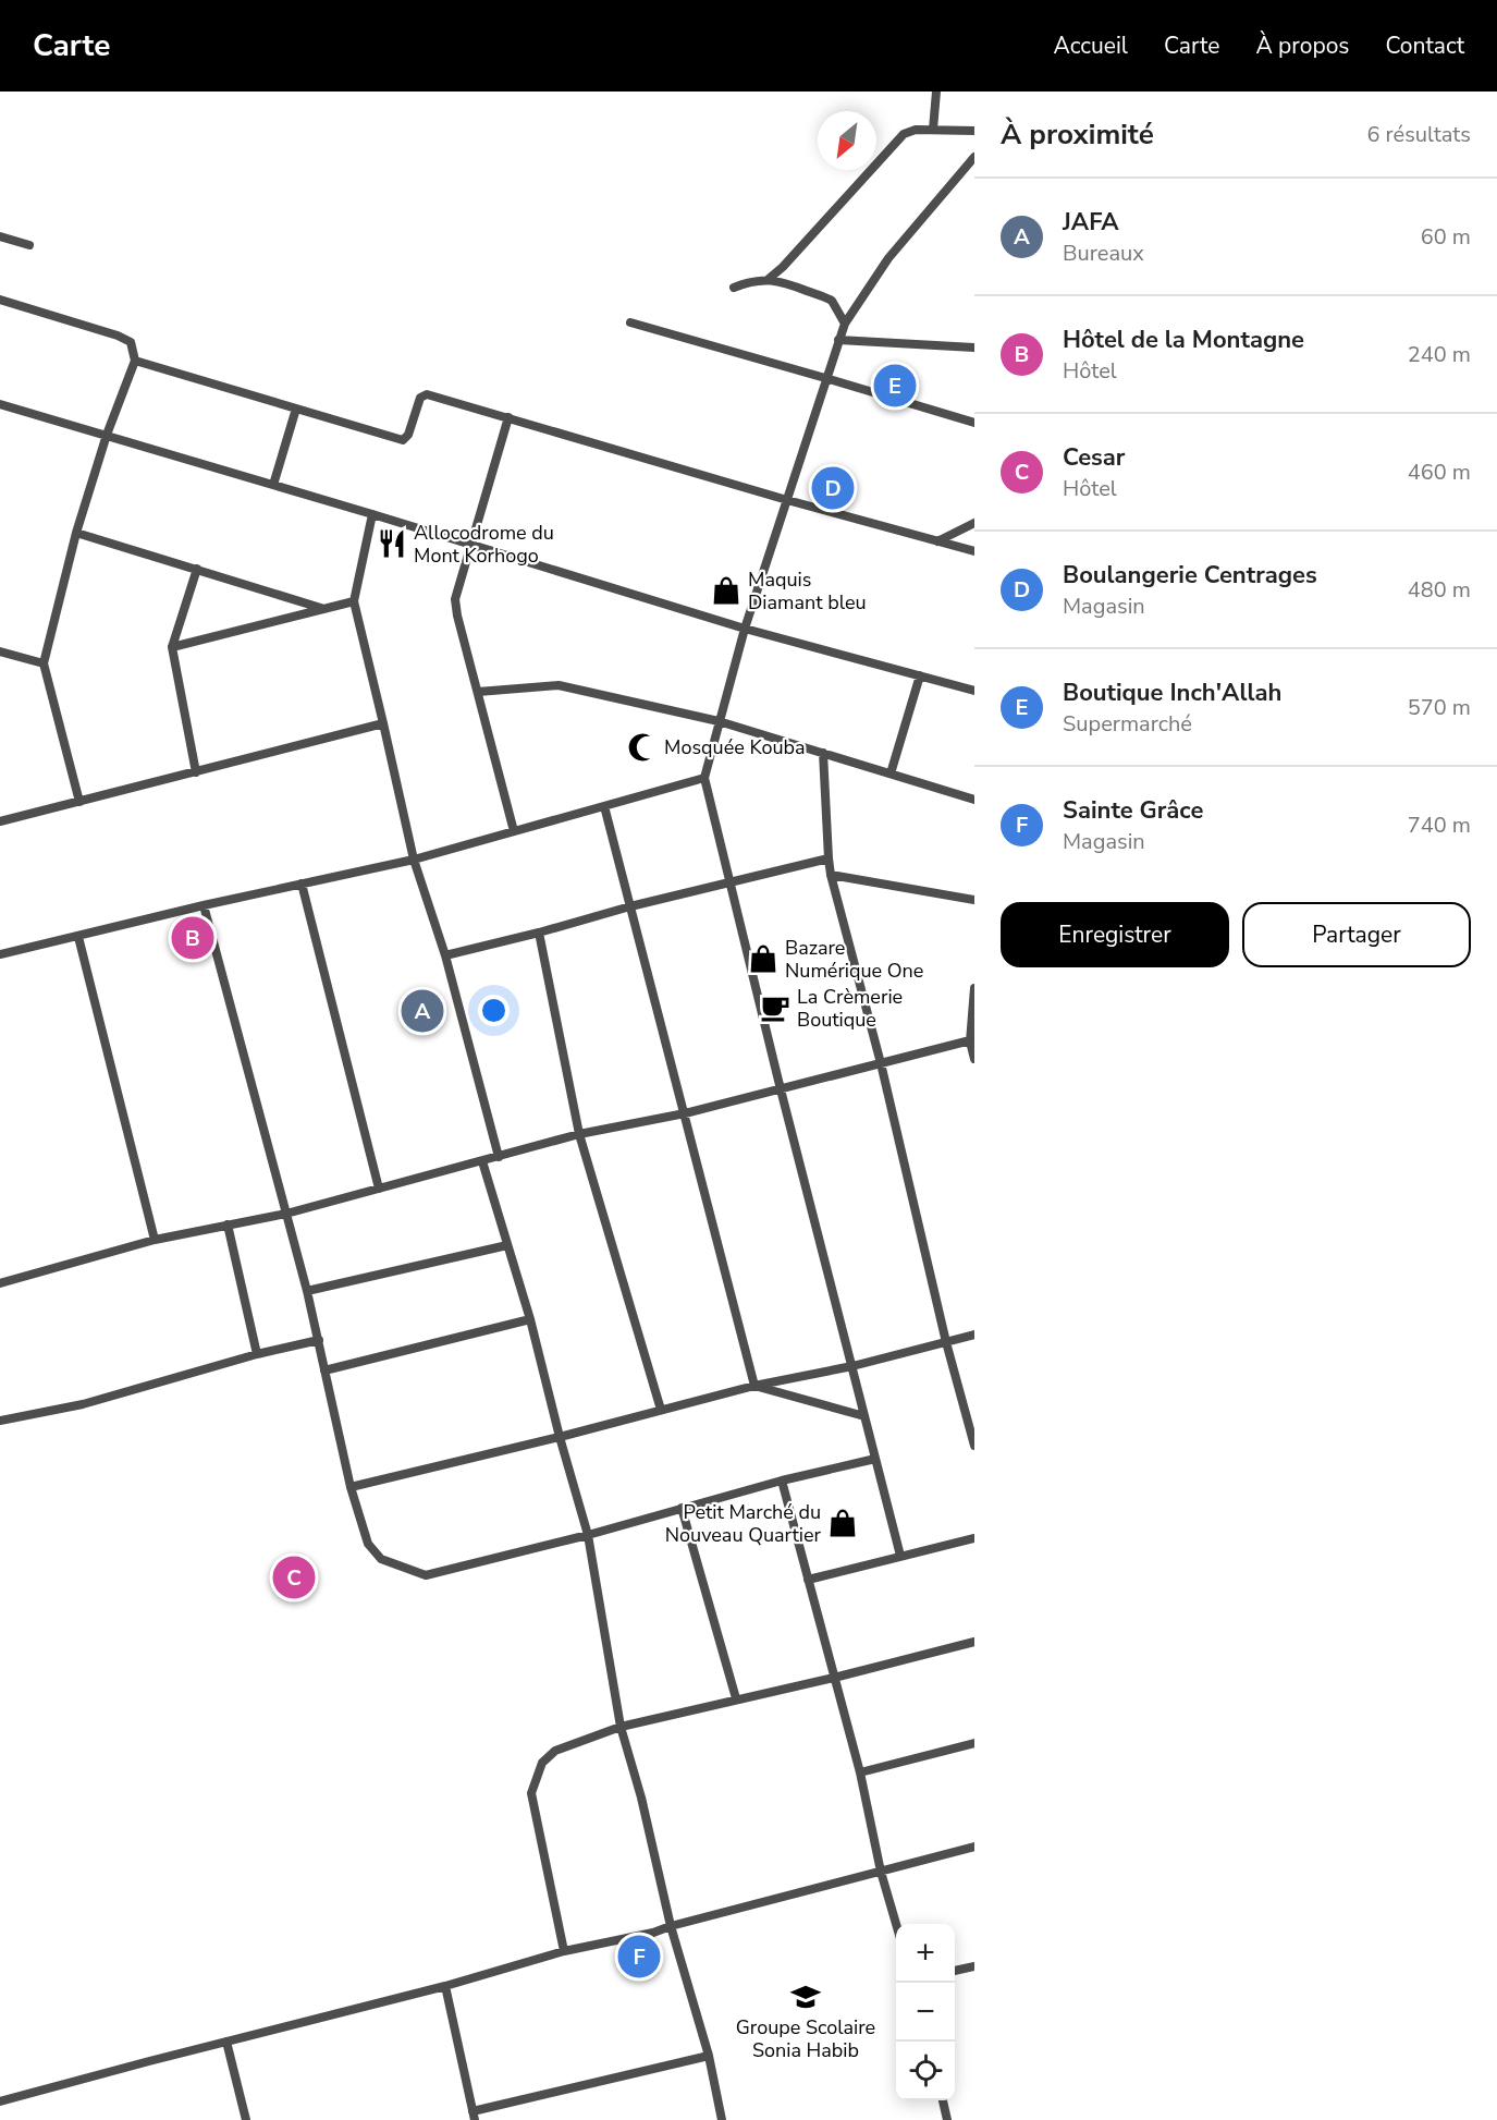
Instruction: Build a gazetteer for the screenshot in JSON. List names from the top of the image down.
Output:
{
  "places": {
    "restaurant": ["Allocodrome du Mont Korhogo"],
    "shop": ["Maquis Diamant bleu", "Bazare Numérique One", "Petit Marché du Nouveau Quartier"],
    "mosque": ["Mosquée Kouba"],
    "cafe": ["La Crèmerie Boutique"],
    "school or university": ["Groupe Scolaire Sonia Habib"]
  },
  "north": "bottom left",
  "page": {
    "header": "Carte",
    "nav": [
      "Accueil",
      "Carte",
      "À propos",
      "Contact"
    ],
    "heading": ["À proximité", "6 résultats"],
    "list": [
      {
        "mark": "A",
        "name": "JAFA",
        "note": "Bureaux",
        "value": "60 m"
      },
      {
        "mark": "B",
        "name": "Hôtel de la Montagne",
        "note": "Hôtel",
        "value": "240 m"
      },
      {
        "mark": "C",
        "name": "Cesar",
        "note": "Hôtel",
        "value": "460 m"
      },
      {
        "mark": "D",
        "name": "Boulangerie Centrages",
        "note": "Magasin",
        "value": "480 m"
      },
      {
        "mark": "E",
        "name": "Boutique Inch'Allah",
        "note": "Supermarché",
        "value": "570 m"
      },
      {
        "mark": "F",
        "name": "Sainte Grâce",
        "note": "Magasin",
        "value": "740 m"
      }
    ],
    "pins": [
      "E",
      "D",
      "B",
      "A",
      "C",
      "F"
    ],
    "buttons": ["Enregistrer", "Partager"],
    "map_buttons": ["+", "−"]
  }
}
